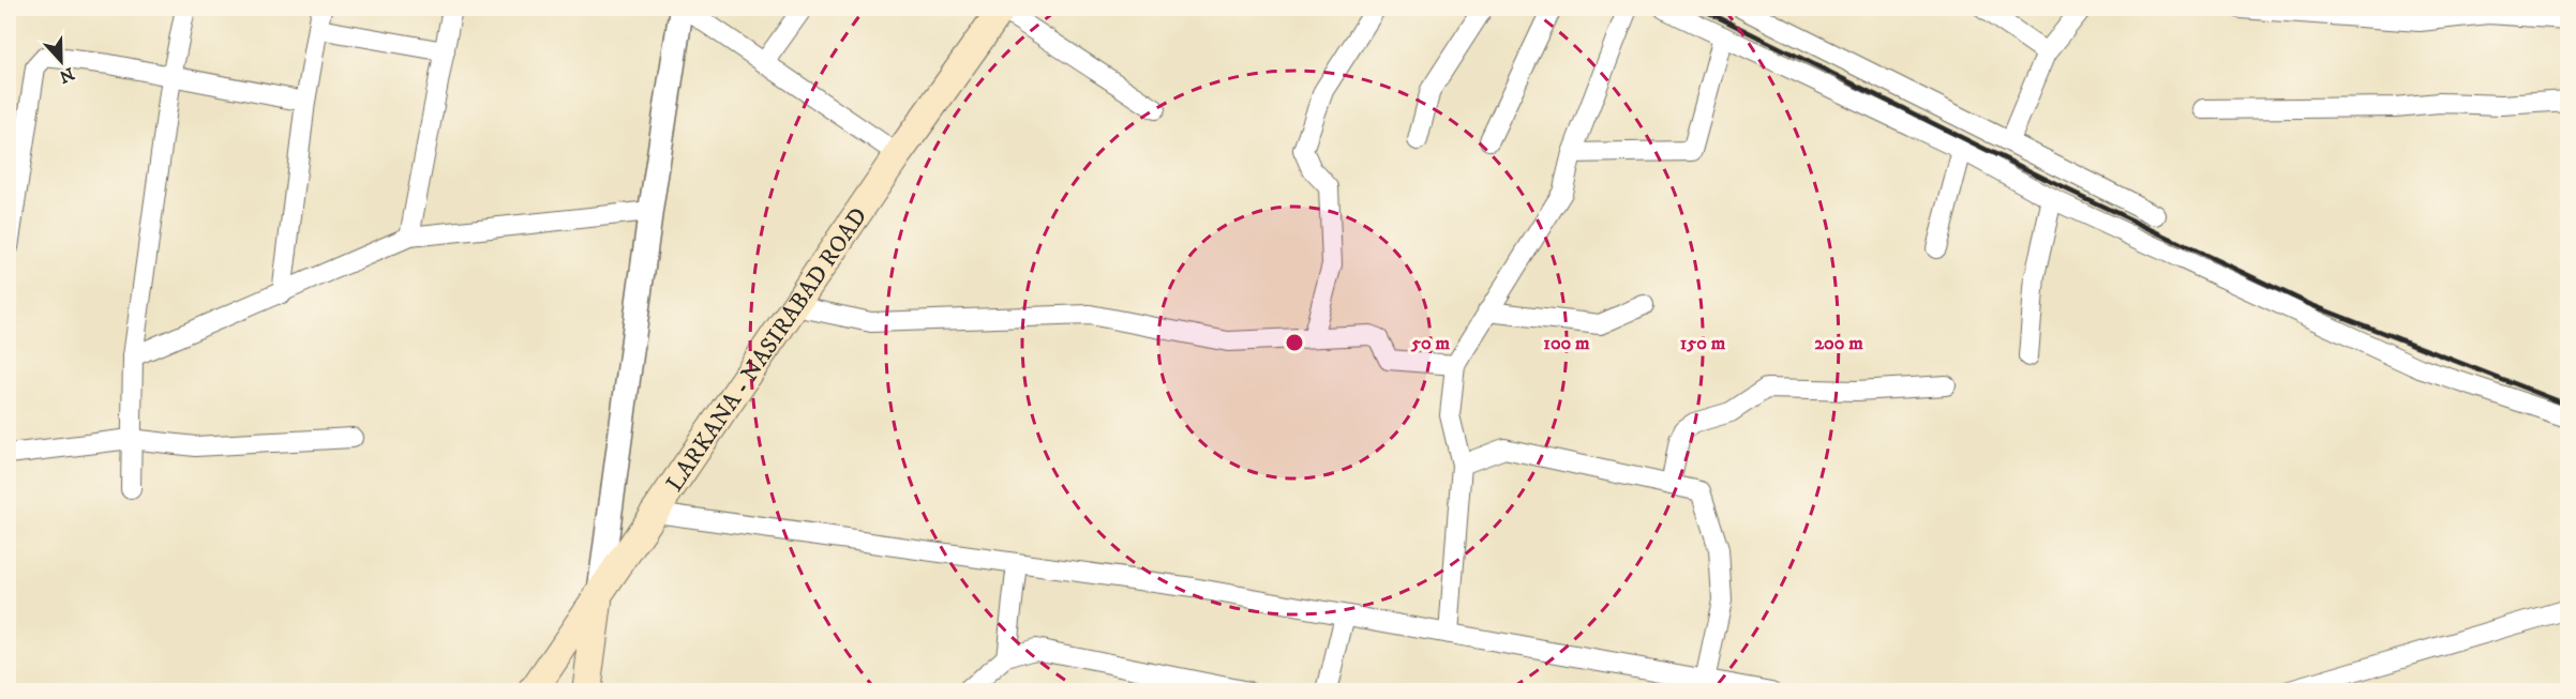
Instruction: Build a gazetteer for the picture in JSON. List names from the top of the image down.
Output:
{
  "streets": {
    "main road": ["LARKANA - NASIRABAD ROAD"]
  },
  "north": "bottom",
  "rings": [
    "50 m",
    "100 m",
    "150 m",
    "200 m"
  ]
}
